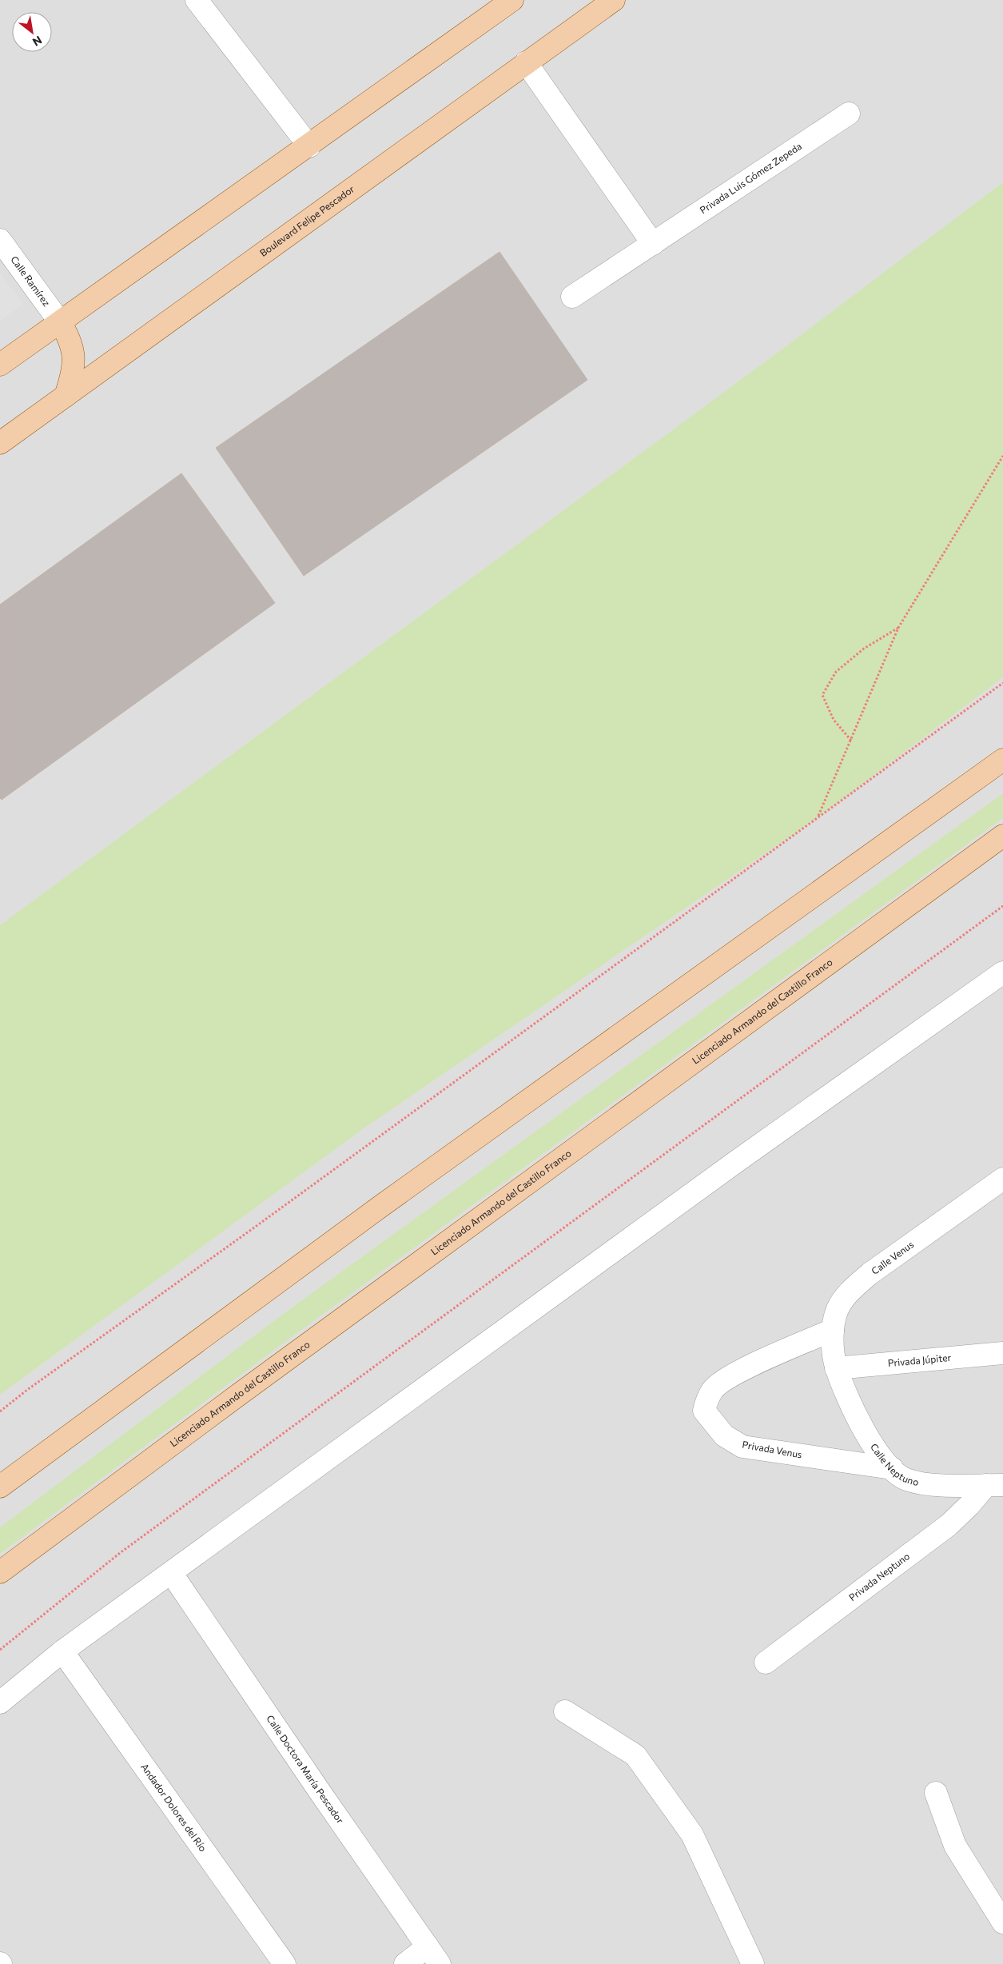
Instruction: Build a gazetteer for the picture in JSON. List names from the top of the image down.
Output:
{
  "streets": {
    "main road": ["Boulevard Felipe Pescador", "Licenciado Armando del Castillo Franco"],
    "street": [
      "Privada Luis Gómez Zepeda",
      "Calle Ramírez",
      "Calle Venus",
      "Privada Júpiter",
      "Privada Venus",
      "Calle Neptuno",
      "Privada Neptuno",
      "Calle Doctora María Pescador",
      "Andador Dolores del Río"
    ]
  },
  "crossings": [
    ["Calle Venus", "Privada Júpiter"],
    ["Calle Venus", "Privada Venus"],
    ["Calle Venus", "Calle Neptuno"],
    ["Privada Júpiter", "Calle Neptuno"],
    ["Privada Venus", "Calle Neptuno"],
    ["Calle Neptuno", "Privada Neptuno"]
  ],
  "north": "bottom right"
}
